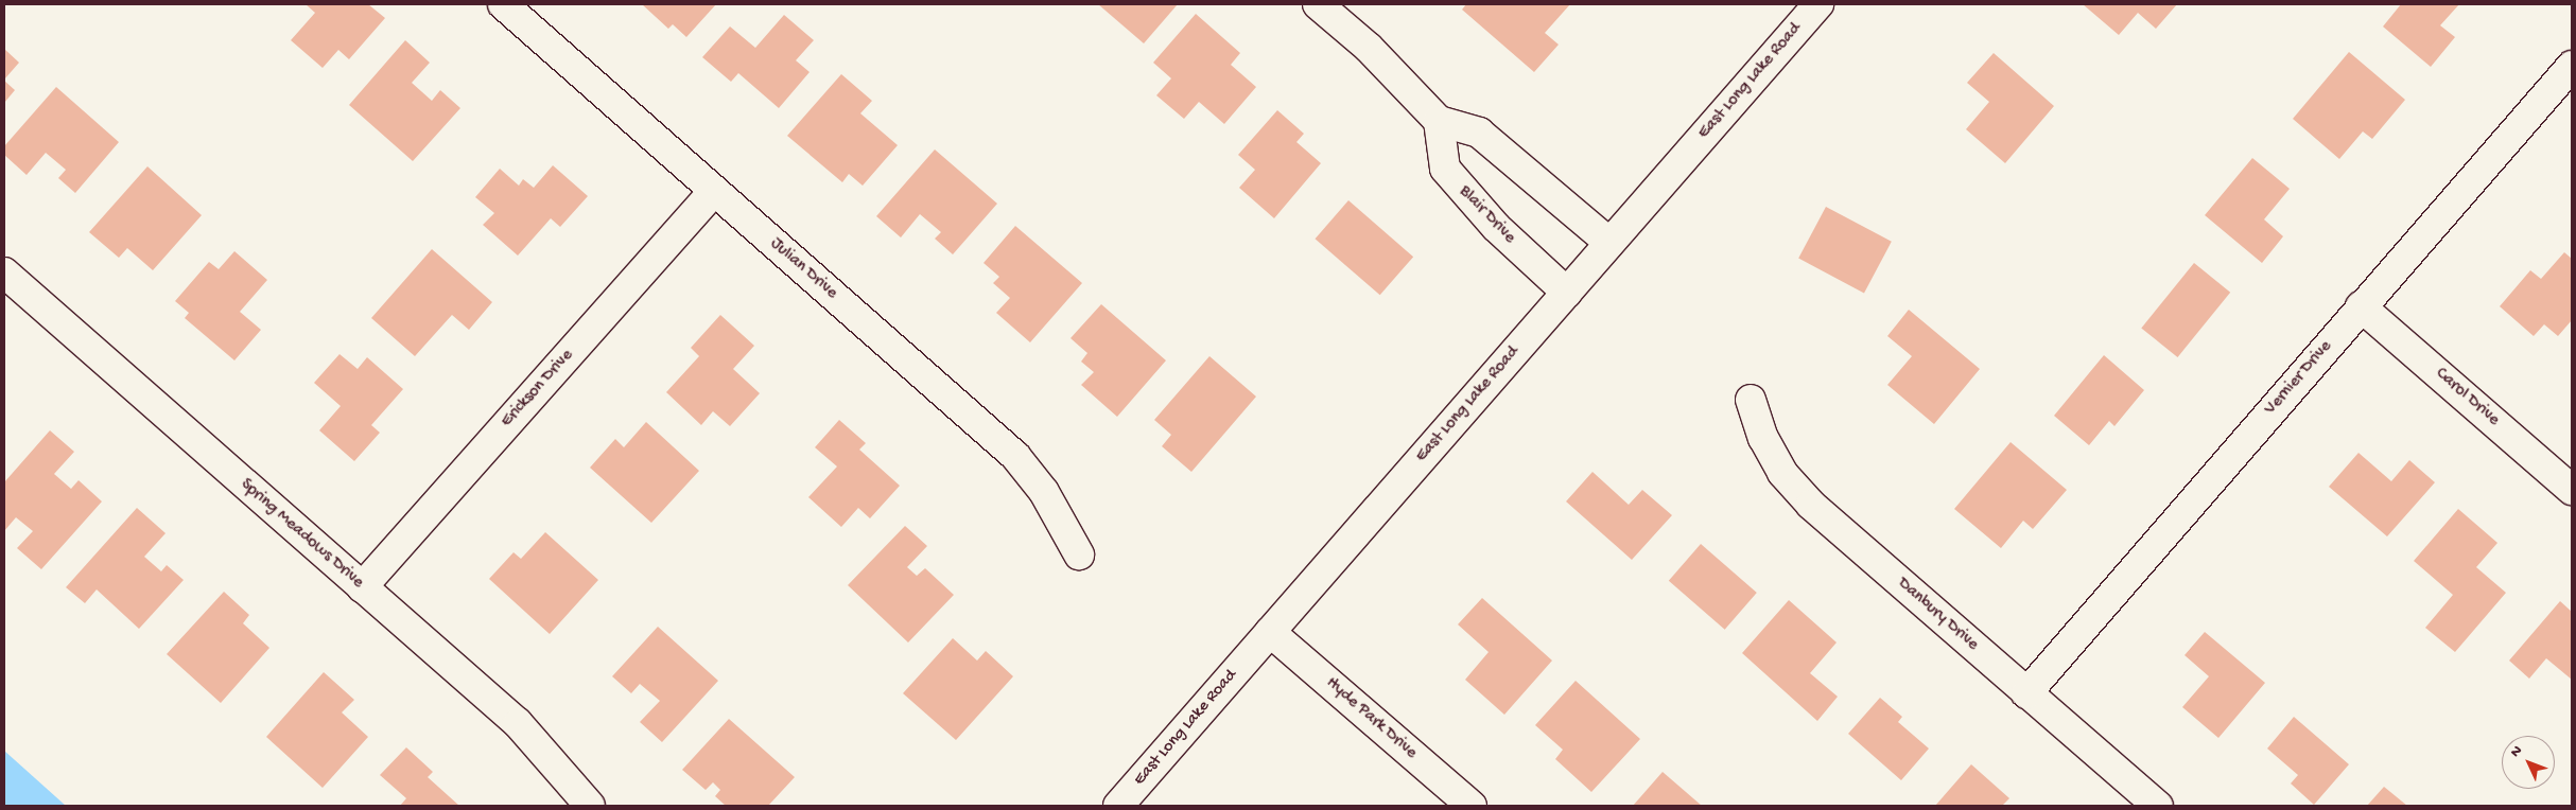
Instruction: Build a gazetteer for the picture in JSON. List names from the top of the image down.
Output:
{
  "streets": {
    "street": [
      "East Long Lake Road",
      "Blair Drive",
      "Julian Drive",
      "Vernier Drive",
      "Erickson Drive",
      "Carol Drive",
      "Spring Meadows Drive",
      "Danbury Drive",
      "Hyde Park Drive"
    ]
  },
  "crossings": [
    ["East Long Lake Road", "Blair Drive"],
    ["East Long Lake Road", "Hyde Park Drive"],
    ["Julian Drive", "Erickson Drive"],
    ["Vernier Drive", "Carol Drive"],
    ["Vernier Drive", "Danbury Drive"],
    ["Erickson Drive", "Spring Meadows Drive"]
  ],
  "north": "top left"
}
